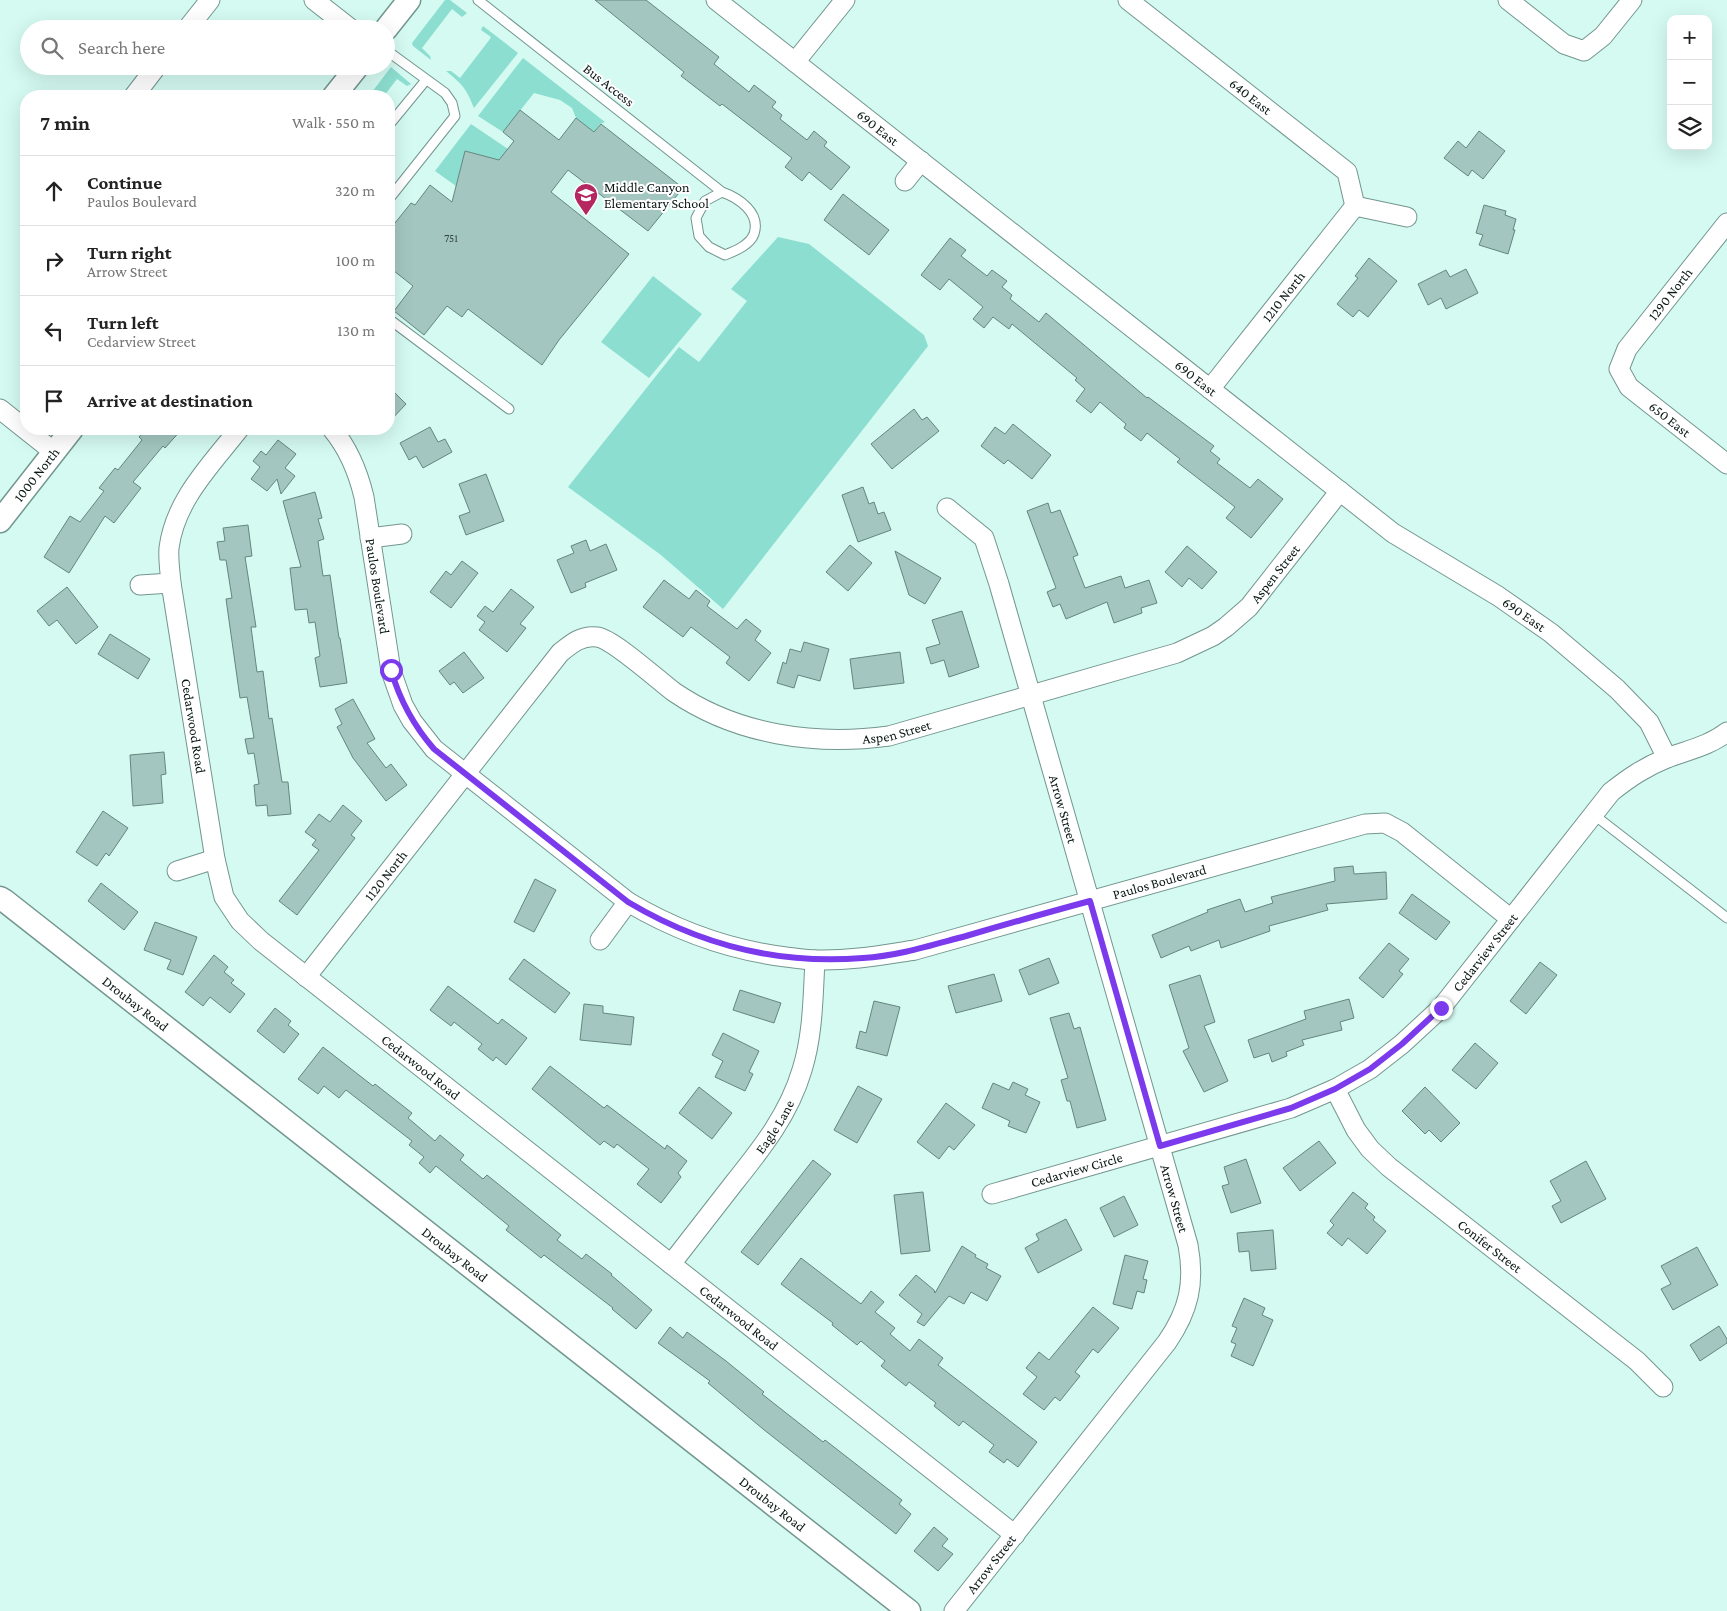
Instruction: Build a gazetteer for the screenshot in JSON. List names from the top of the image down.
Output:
{
  "streets": {
    "street": [
      "640 East",
      "690 East",
      "1290 North",
      "1210 North",
      "650 East",
      "1000 North",
      "Aspen Street",
      "Paulos Boulevard",
      "Cedarwood Road",
      "Arrow Street",
      "1120 North",
      "Cedarview Street",
      "Droubay Road",
      "Eagle Lane",
      "Cedarview Circle",
      "Conifer Street"
    ],
    "lane": ["Bus Access"]
  },
  "crossings": [
    ["640 East", "1210 North"],
    ["690 East", "1210 North"],
    ["690 East", "Aspen Street"],
    ["690 East", "Cedarview Street"],
    ["1290 North", "650 East"],
    ["Aspen Street", "Paulos Boulevard"],
    ["Aspen Street", "Arrow Street"],
    ["Aspen Street", "1120 North"],
    ["Paulos Boulevard", "Arrow Street"],
    ["Paulos Boulevard", "1120 North"],
    ["Paulos Boulevard", "Cedarview Street"],
    ["Paulos Boulevard", "Eagle Lane"],
    ["Cedarwood Road", "Arrow Street"],
    ["Cedarwood Road", "1120 North"],
    ["Cedarwood Road", "Eagle Lane"],
    ["Arrow Street", "Cedarview Street"],
    ["Arrow Street", "Cedarview Circle"],
    ["Cedarview Street", "Cedarview Circle"],
    ["Cedarview Street", "Conifer Street"]
  ],
  "places": {
    "school or university": ["Middle Canyon Elementary School"]
  },
  "house_numbers": ["751"],
  "page": {
    "map_buttons": ["+", "−"],
    "search": "Search here",
    "heading": ["7 min", "Walk · 550 m"],
    "list": [
      ["Continue", "Paulos Boulevard", "320 m"],
      ["Turn right", "Arrow Street", "100 m"],
      ["Turn left", "Cedarview Street", "130 m"],
      "Arrive at destination"
    ]
  }
}
